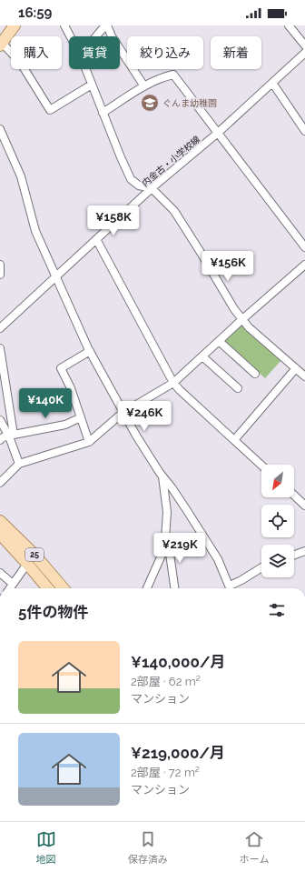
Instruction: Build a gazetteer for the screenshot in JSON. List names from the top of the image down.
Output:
{
  "streets": {
    "main road": ["25"],
    "street": ["内金古・小学校線"]
  },
  "places": {
    "school or university": ["ぐんま幼稚園"]
  },
  "north": "bottom left",
  "page": {
    "status": "16:59",
    "chip": [
      "購入",
      "賃貸",
      "絞り込み",
      "新着"
    ],
    "price": [
      "¥158K",
      "¥156K",
      "¥140K",
      "¥246K",
      "¥219K"
    ],
    "heading": "5件の物件",
    "list": [
      {
        "name": "¥140,000/月",
        "note": "2部屋 · 62 m² · マンション"
      },
      {
        "name": "¥219,000/月",
        "note": "2部屋 · 72 m² · マンション"
      }
    ],
    "tabs": ["地図", "保存済み", "ホーム"]
  }
}
